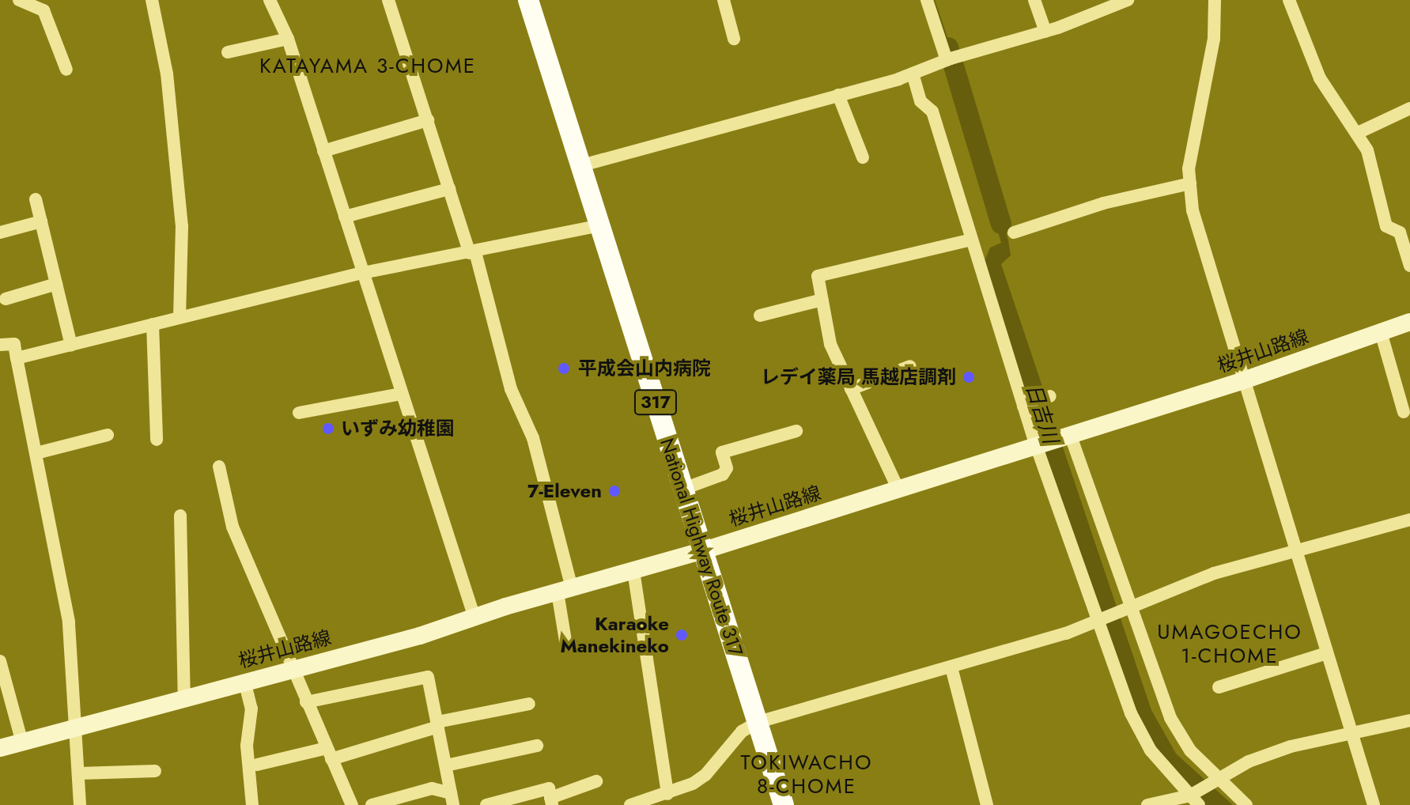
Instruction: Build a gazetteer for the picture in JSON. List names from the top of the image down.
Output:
{
  "streets": {
    "highway": ["317", "National Highway Route 317"],
    "main road": ["桜井山路線"]
  },
  "crossings": [
    ["桜井山路線", "National Highway Route 317"]
  ],
  "districts": ["KATAYAMA 3-CHOME", "UMAGOECHO 1-CHOME", "TOKIWACHO 8-CHOME"],
  "water": ["日吉川"],
  "places": [
    "平成会山内病院",
    "レデイ薬局 馬越店調剤",
    "いずみ幼稚園",
    "7-Eleven",
    "Karaoke Manekineko"
  ]
}
